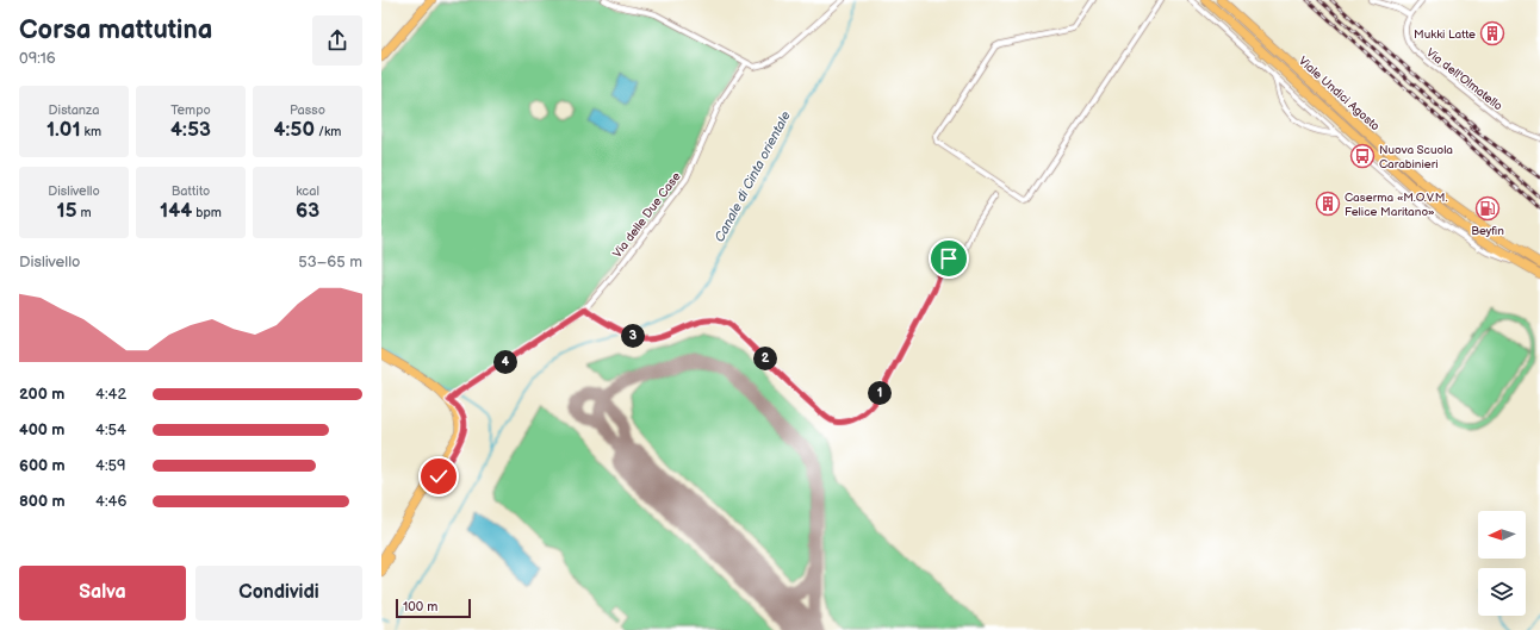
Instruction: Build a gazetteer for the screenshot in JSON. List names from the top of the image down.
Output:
{
  "streets": {
    "main road": ["Viale Undici Agosto"],
    "street": ["Via dell'Olmatello", "Via delle Due Case"]
  },
  "water": ["Canale di Cinta orientale"],
  "places": {
    "building": ["Mukki Latte", "Caserma «M.O.V.M. Felice Maritano»"],
    "bus stop": ["Nuova Scuola Carabinieri"],
    "fuel station": ["Beyfin"]
  },
  "scale_bar": "100 m",
  "north": "left",
  "page": {
    "heading": ["Corsa mattutina", "09:16"],
    "stats": [
      ["Distanza", "1.01 km"],
      ["Tempo", "4:53"],
      ["Passo", "4:50 /km"],
      ["Dislivello", "15 m"],
      ["Battito", "144 bpm"],
      ["kcal", "63"]
    ],
    "chart": ["Dislivello", "53–65 m"],
    "pins": [
      "3",
      "2",
      "4",
      "1"
    ],
    "list": [
      {
        "name": "200 m",
        "note": "4:42"
      },
      {
        "name": "400 m",
        "note": "4:54"
      },
      {
        "name": "600 m",
        "note": "4:59"
      },
      {
        "name": "800 m",
        "note": "4:46"
      }
    ],
    "buttons": ["Salva", "Condividi"],
    "scale": "100 m"
  }
}
